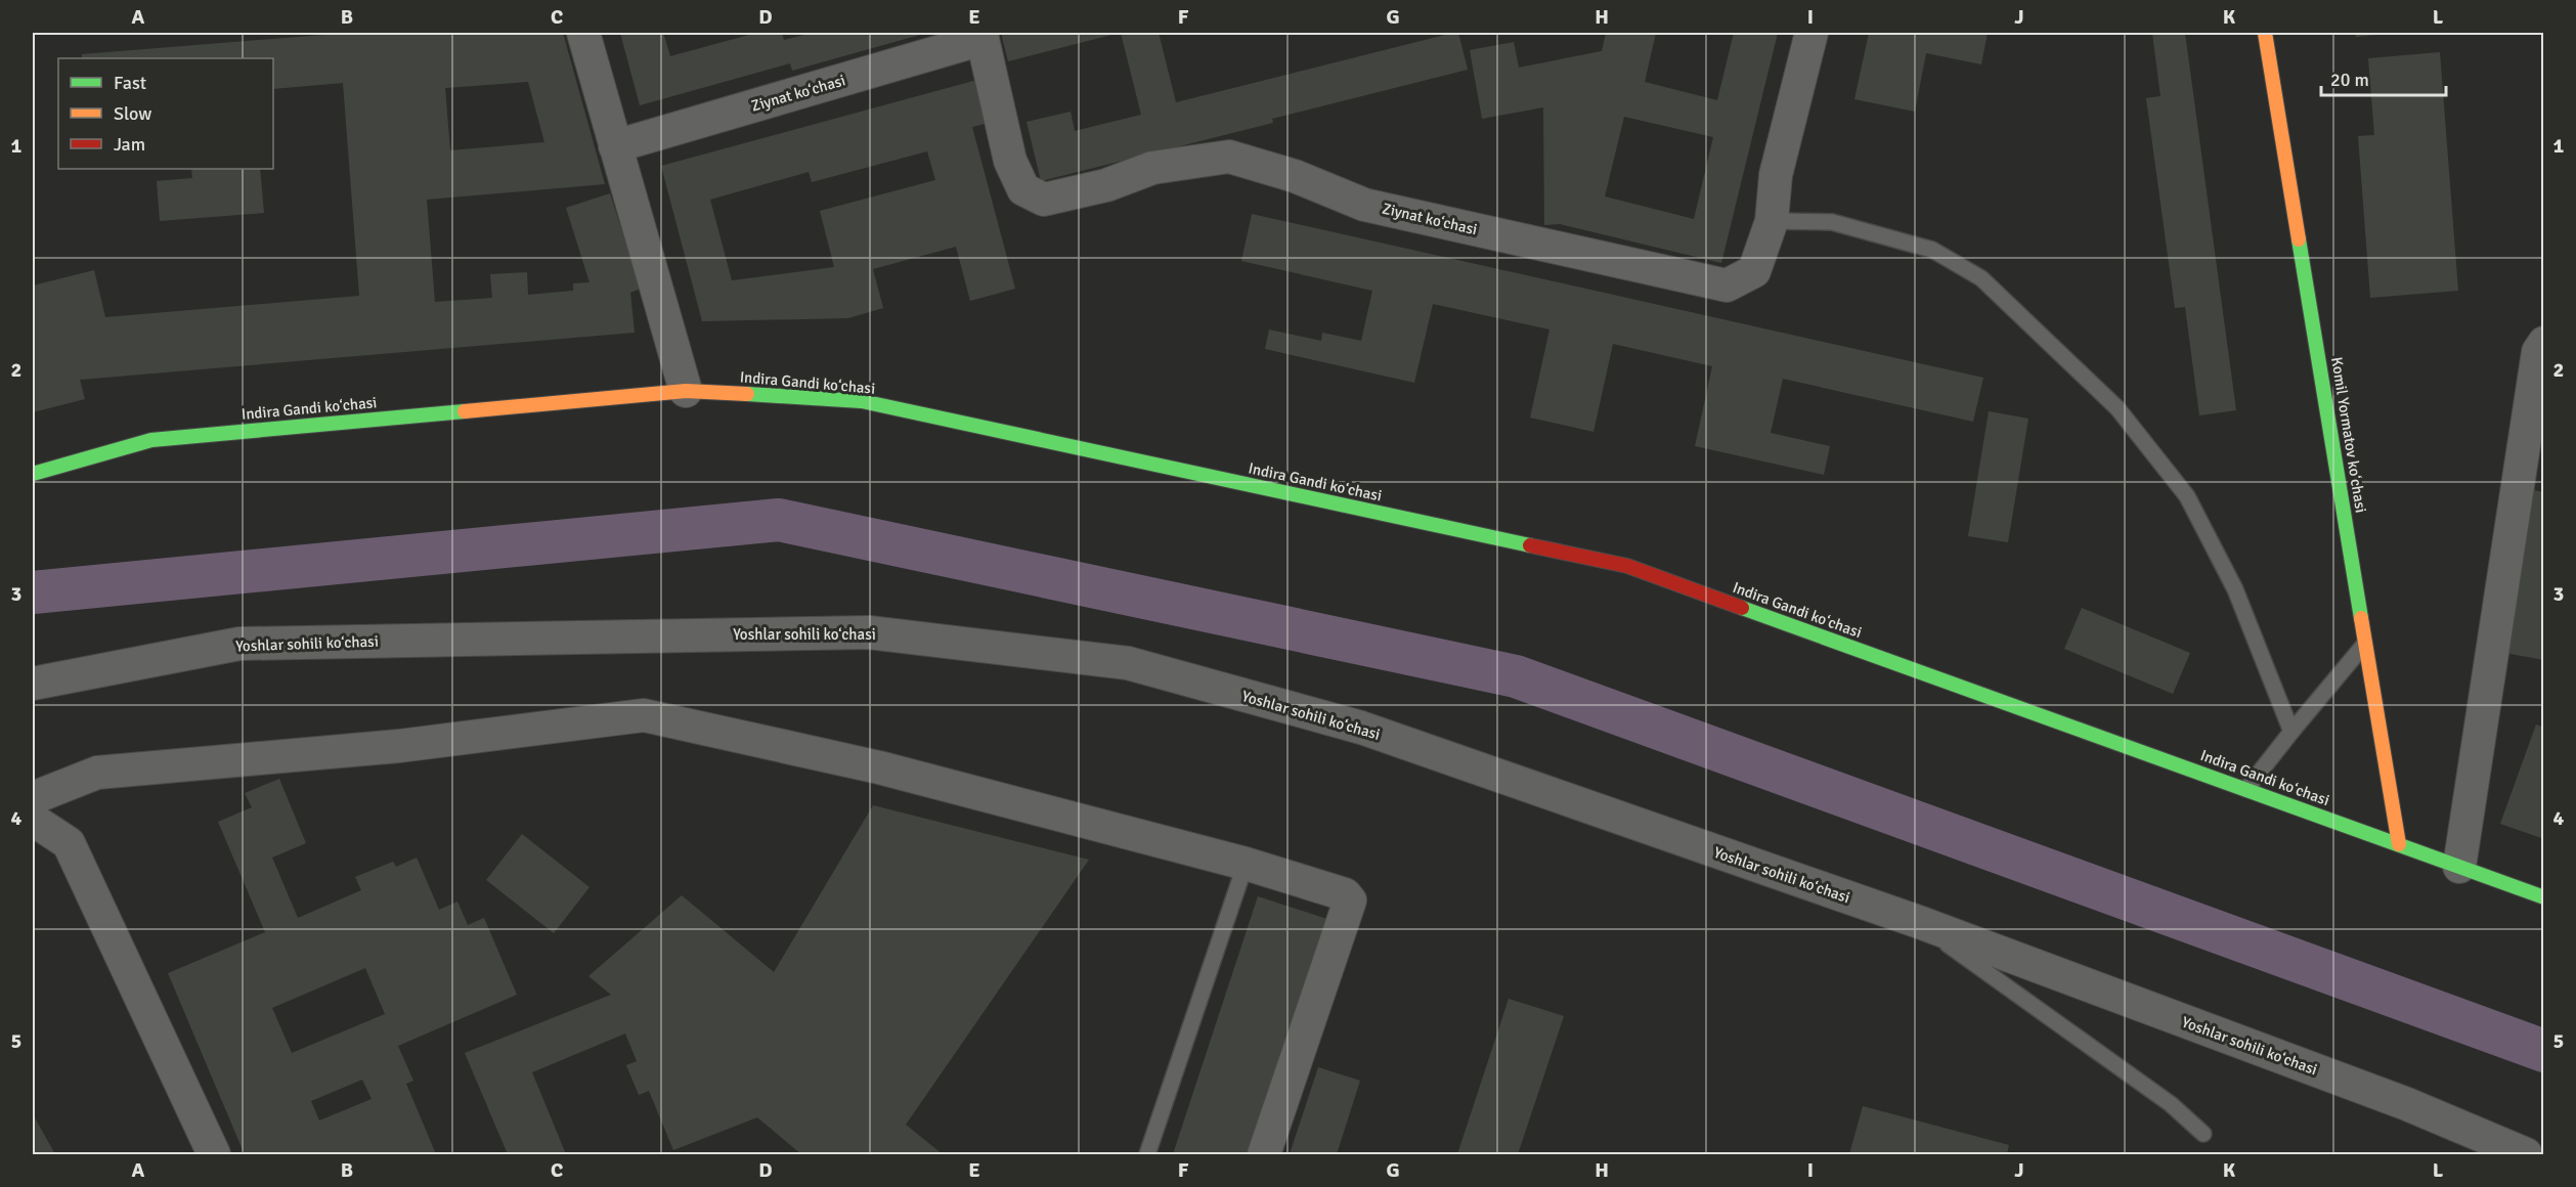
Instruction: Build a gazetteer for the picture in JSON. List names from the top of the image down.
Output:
{
  "streets": {
    "street": [
      "Ziynat koʻchasi",
      "Indira Gandi koʻchasi",
      "Komil Yormatov koʻchasi",
      "Yoshlar sohili koʻchasi"
    ]
  },
  "crossings": [
    ["Indira Gandi koʻchasi", "Komil Yormatov koʻchasi"]
  ],
  "legend": ["Fast", "Slow", "Jam"],
  "scale_bar": "20 m",
  "grid": {
    "columns": [
      "A",
      "B",
      "C",
      "D",
      "E",
      "F",
      "G",
      "H",
      "I",
      "J",
      "K",
      "L"
    ],
    "rows": [
      "1",
      "2",
      "3",
      "4",
      "5"
    ]
  }
}
